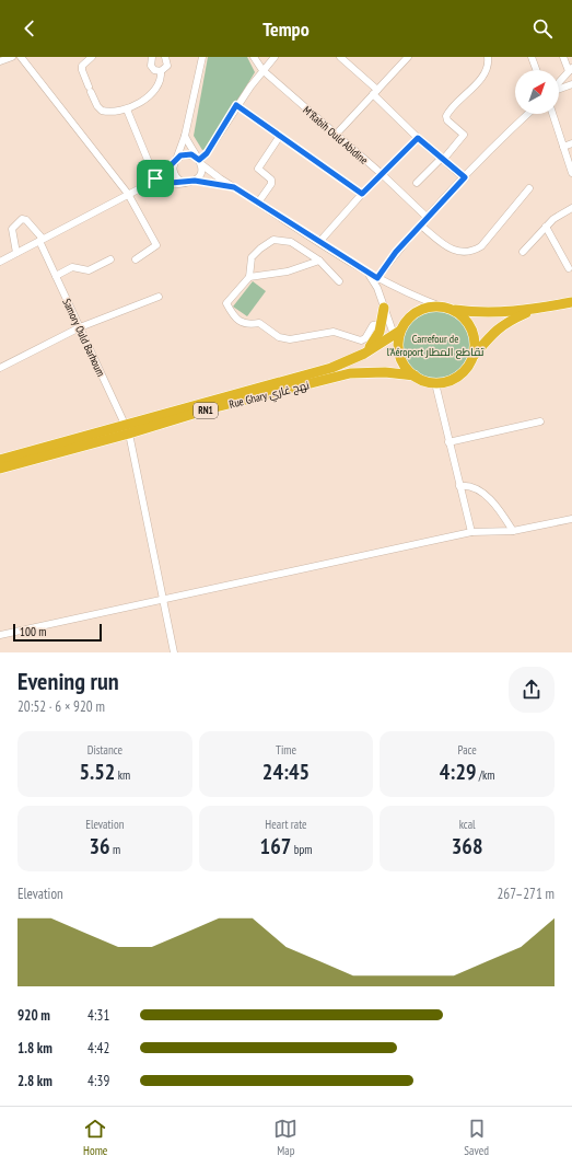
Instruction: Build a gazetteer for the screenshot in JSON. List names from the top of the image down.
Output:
{
  "streets": {
    "highway": ["Rue Ghary نهج غاري", "RN1"],
    "street": ["M'Rabih Ould Abidine", "Samory Ould Barhoum"]
  },
  "crossings": [
    ["Samory Ould Barhoum", "Rue Ghary نهج غاري"]
  ],
  "parks": ["Carrefour de l'Aéroport تقاطع المطار"],
  "scale_bar": "100 m",
  "north": "top right",
  "page": {
    "header": "Tempo",
    "scale": "100 m",
    "heading": ["Evening run", "20:52 · 6 × 920 m"],
    "stats": [
      ["Distance", "5.52 km"],
      ["Time", "24:45"],
      ["Pace", "4:29 /km"],
      ["Elevation", "36 m"],
      ["Heart rate", "167 bpm"],
      ["kcal", "368"]
    ],
    "chart": ["Elevation", "267–271 m"],
    "list": [
      {
        "name": "920 m",
        "note": "4:31"
      },
      {
        "name": "1.8 km",
        "note": "4:42"
      },
      {
        "name": "2.8 km",
        "note": "4:39"
      }
    ],
    "tabs": ["Home", "Map", "Saved"]
  }
}
